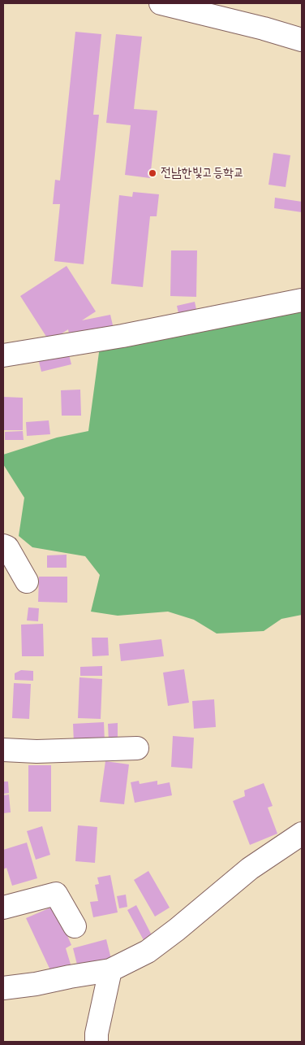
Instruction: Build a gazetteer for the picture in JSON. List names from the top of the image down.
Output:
{
  "places": ["전남한빛고등학교"]
}
